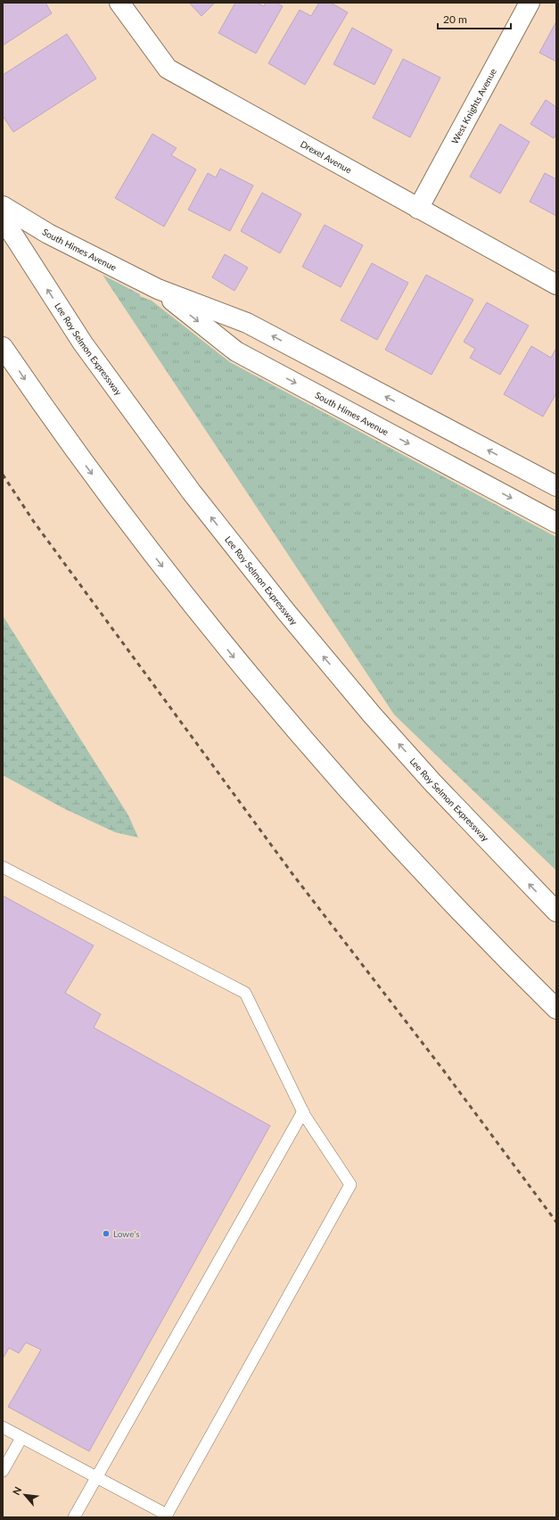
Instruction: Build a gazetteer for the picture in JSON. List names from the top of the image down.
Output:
{
  "streets": {
    "main road": [
      "West Knights Avenue",
      "Drexel Avenue",
      "South Himes Avenue",
      "Lee Roy Selmon Expressway"
    ]
  },
  "crossings": [
    ["West Knights Avenue", "Drexel Avenue"]
  ],
  "places": ["Lowe's"],
  "scale_bar": "20 m",
  "north": "top left"
}
